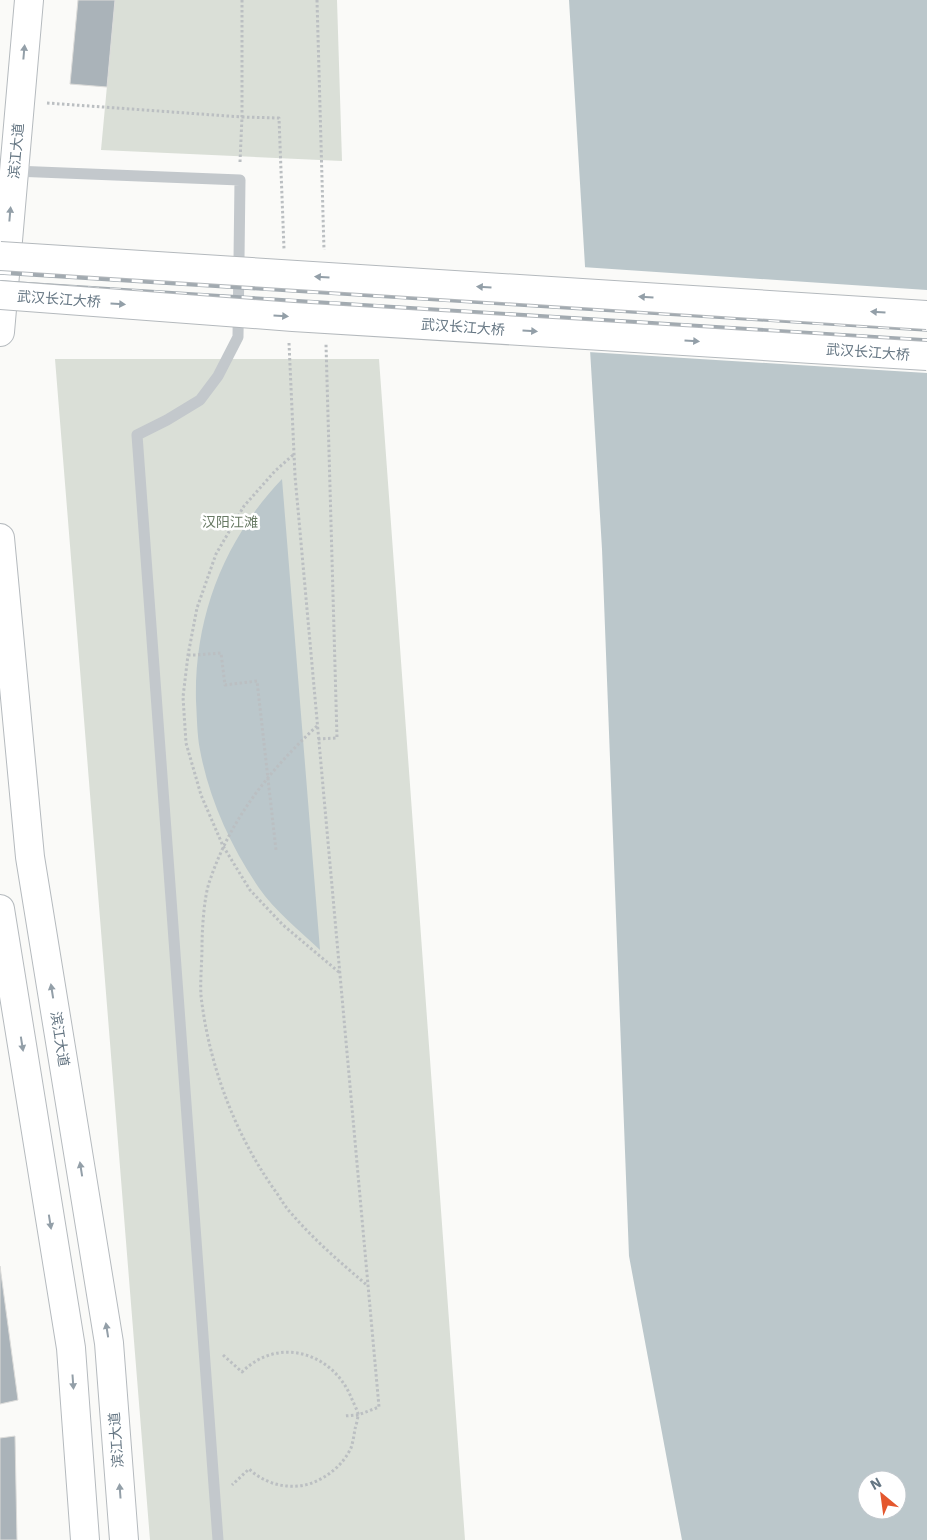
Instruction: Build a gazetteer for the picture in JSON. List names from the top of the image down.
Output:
{
  "streets": {
    "main road": ["滨江大道", "武汉长江大桥"]
  },
  "parks": ["汉阳江滩"],
  "north": "top left"
}
